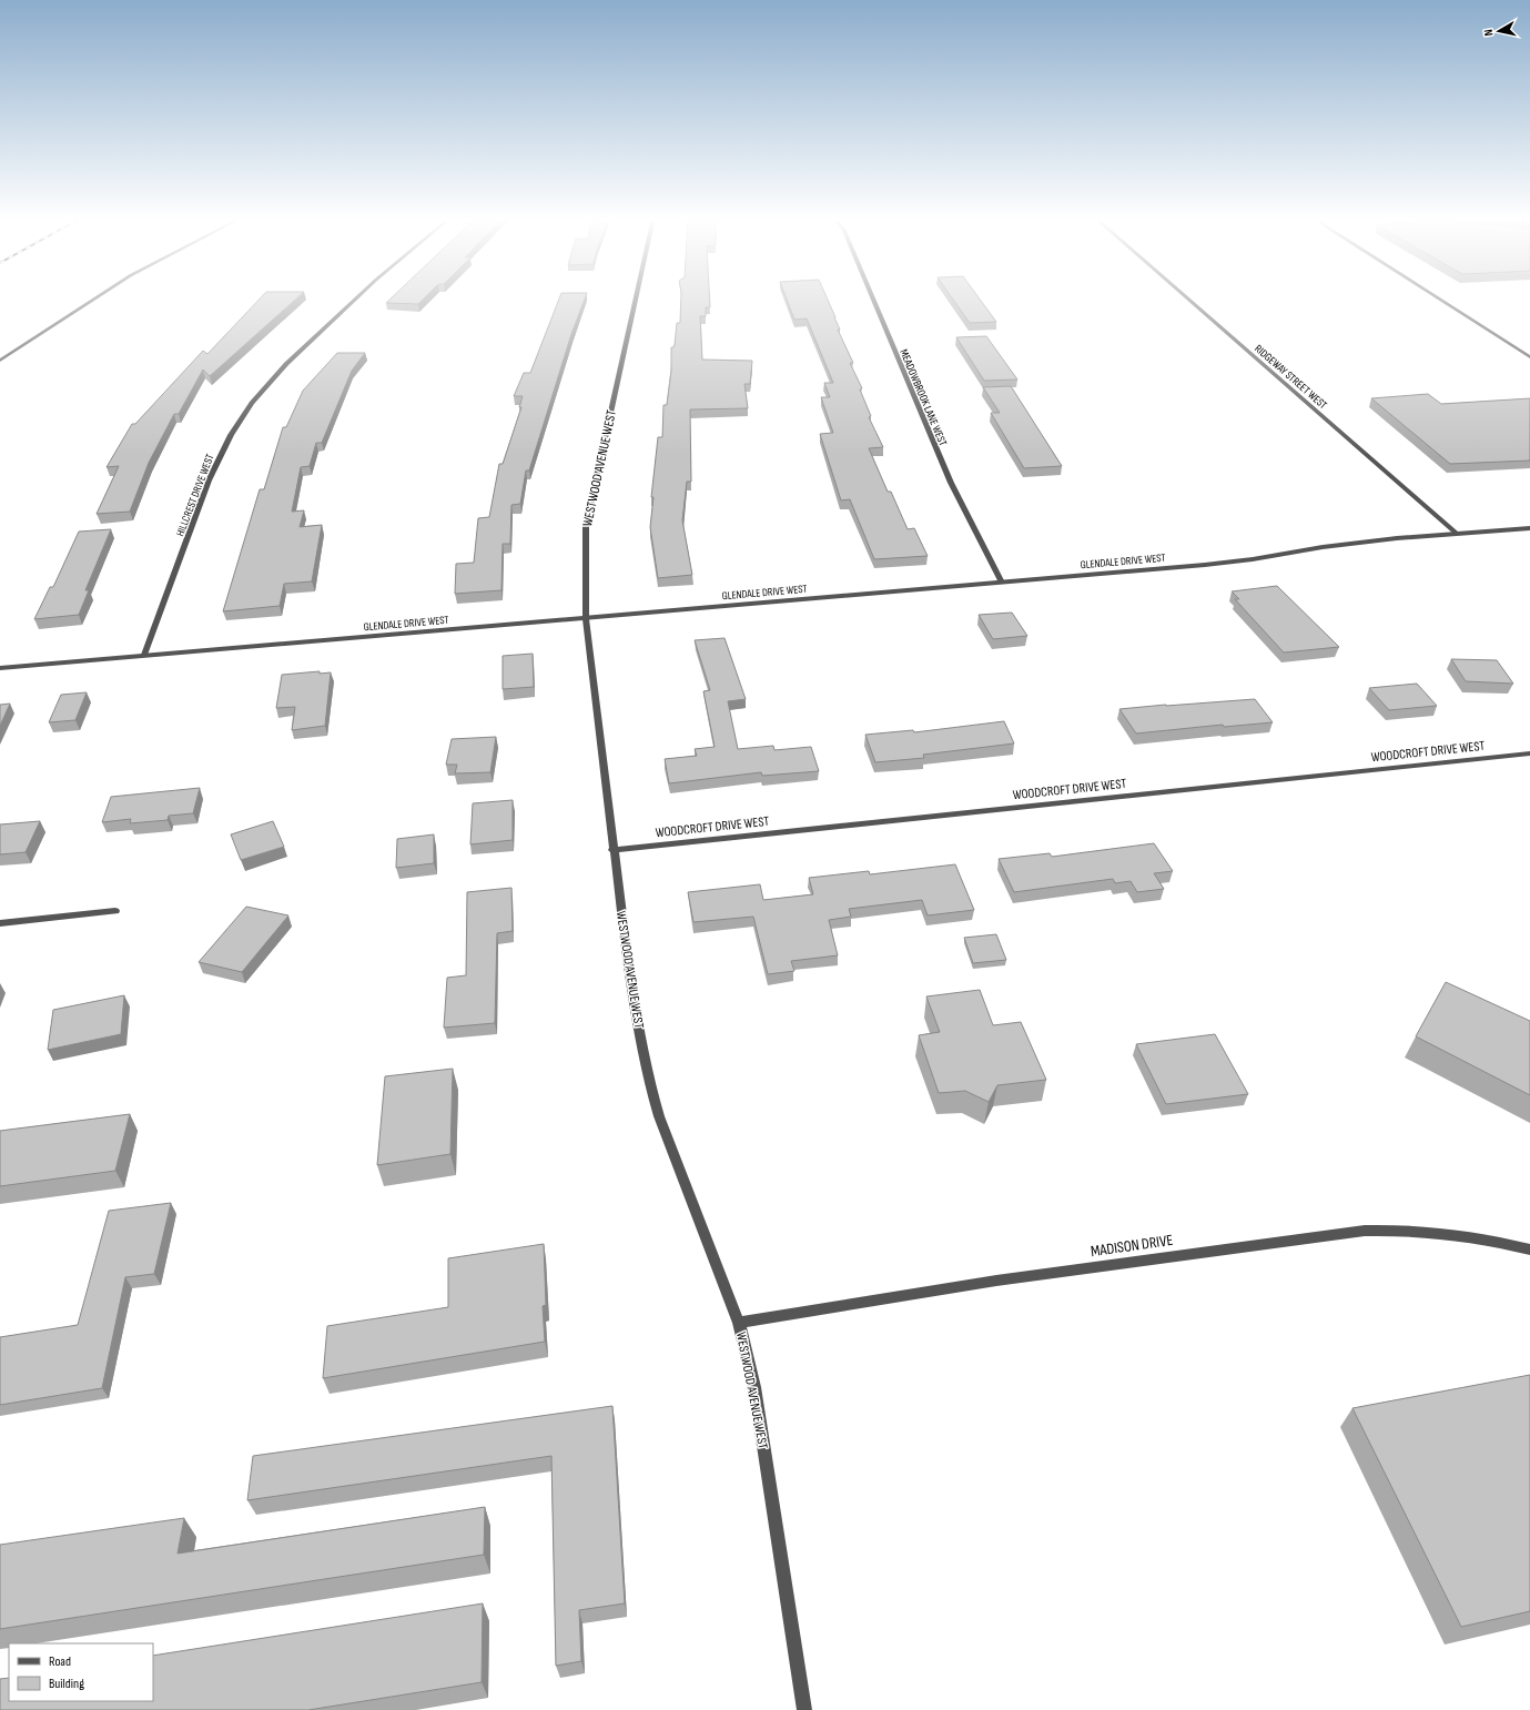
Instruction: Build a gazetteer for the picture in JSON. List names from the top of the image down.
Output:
{
  "streets": {
    "street": [
      "RIDGEWAY STREET WEST",
      "MEADOWBROOK LANE WEST",
      "WESTWOOD AVENUE WEST",
      "HILLCREST DRIVE WEST",
      "GLENDALE DRIVE WEST",
      "WOODCROFT DRIVE WEST",
      "MADISON DRIVE"
    ]
  },
  "crossings": [
    ["RIDGEWAY STREET WEST", "GLENDALE DRIVE WEST"],
    ["MEADOWBROOK LANE WEST", "GLENDALE DRIVE WEST"],
    ["WESTWOOD AVENUE WEST", "GLENDALE DRIVE WEST"],
    ["WESTWOOD AVENUE WEST", "WOODCROFT DRIVE WEST"],
    ["WESTWOOD AVENUE WEST", "MADISON DRIVE"],
    ["HILLCREST DRIVE WEST", "GLENDALE DRIVE WEST"]
  ],
  "legend": ["Road", "Building"],
  "north": "left"
}
